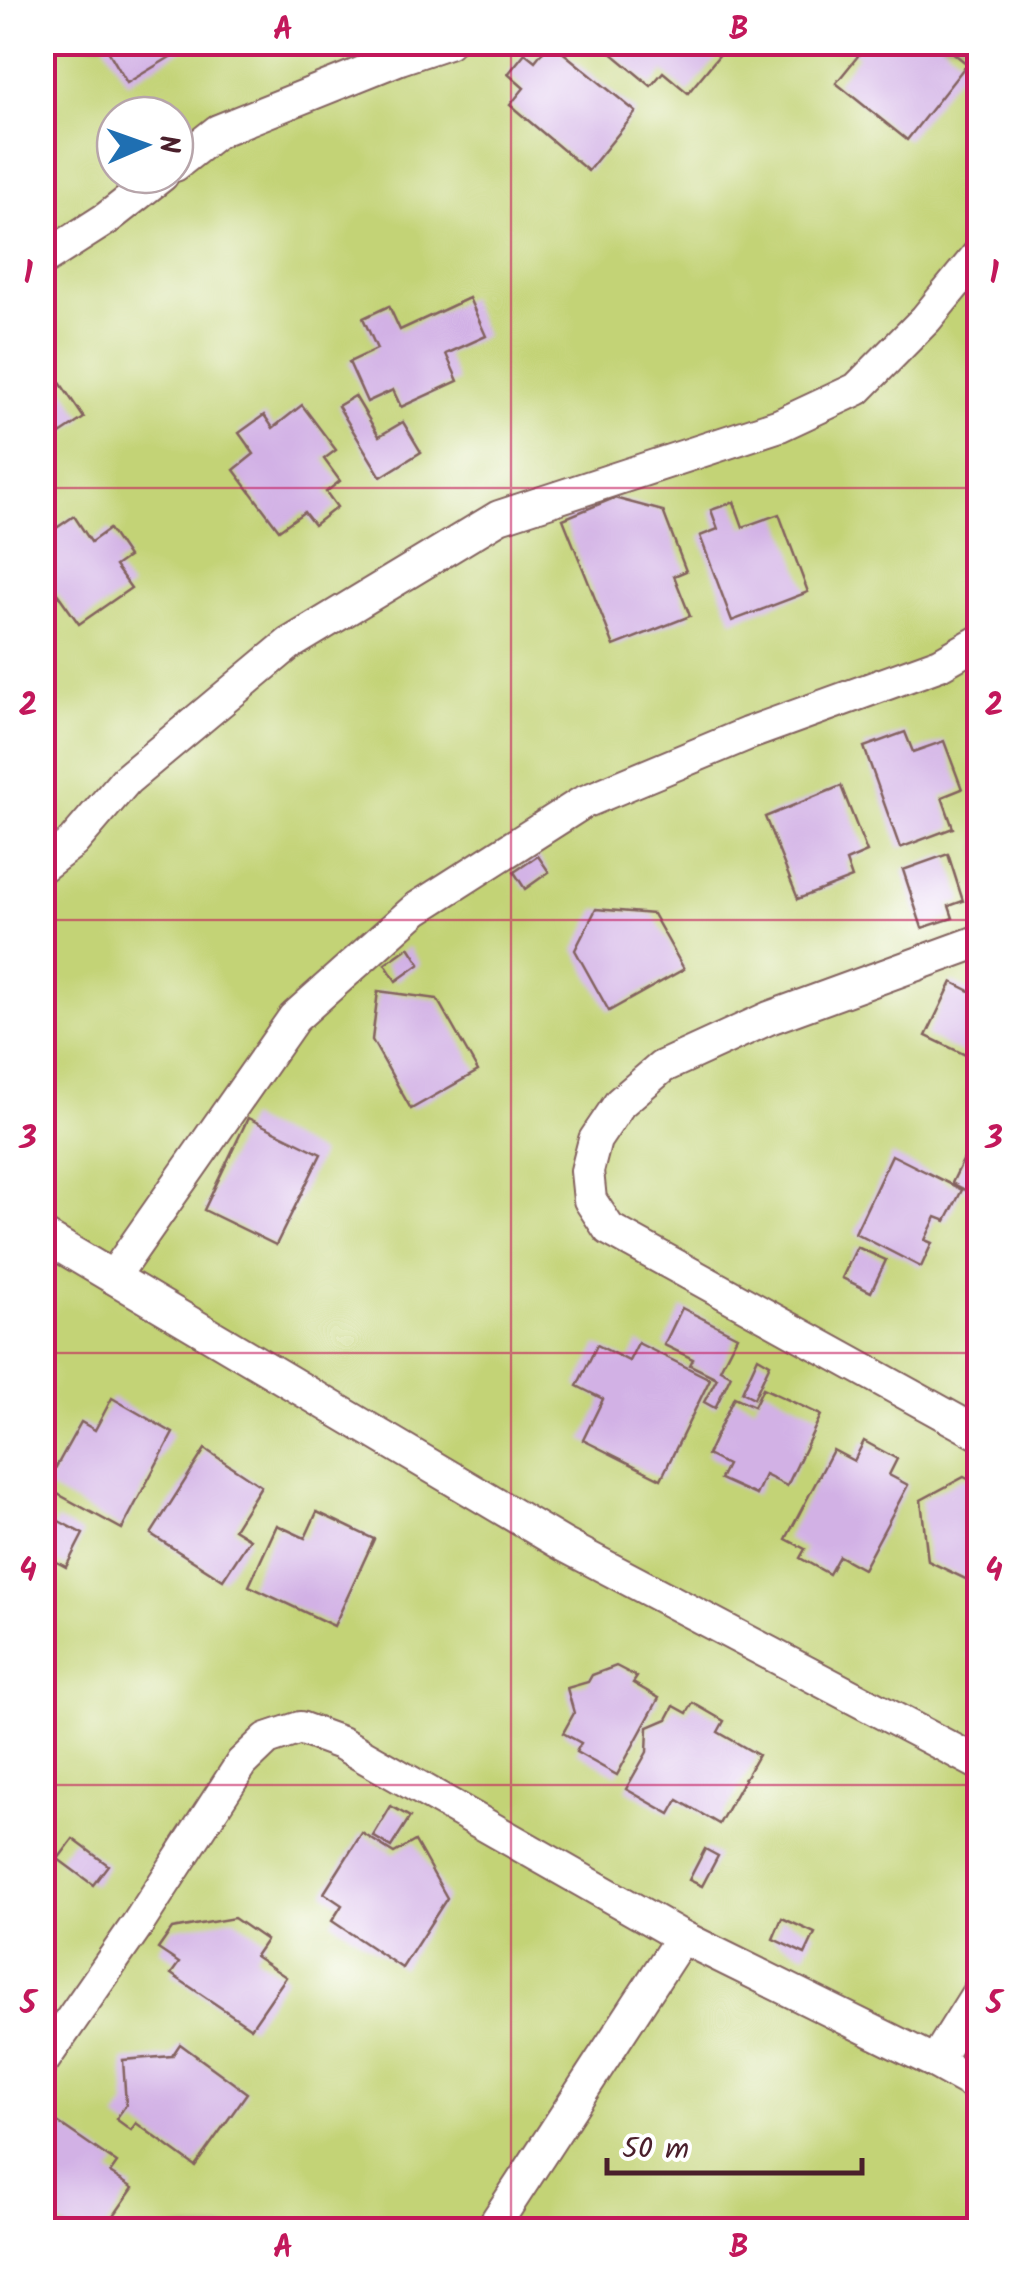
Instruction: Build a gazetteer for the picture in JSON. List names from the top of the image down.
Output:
{
  "scale_bar": "50 m",
  "north": "right",
  "grid": {
    "columns": ["A", "B"],
    "rows": [
      "1",
      "2",
      "3",
      "4",
      "5"
    ]
  }
}
